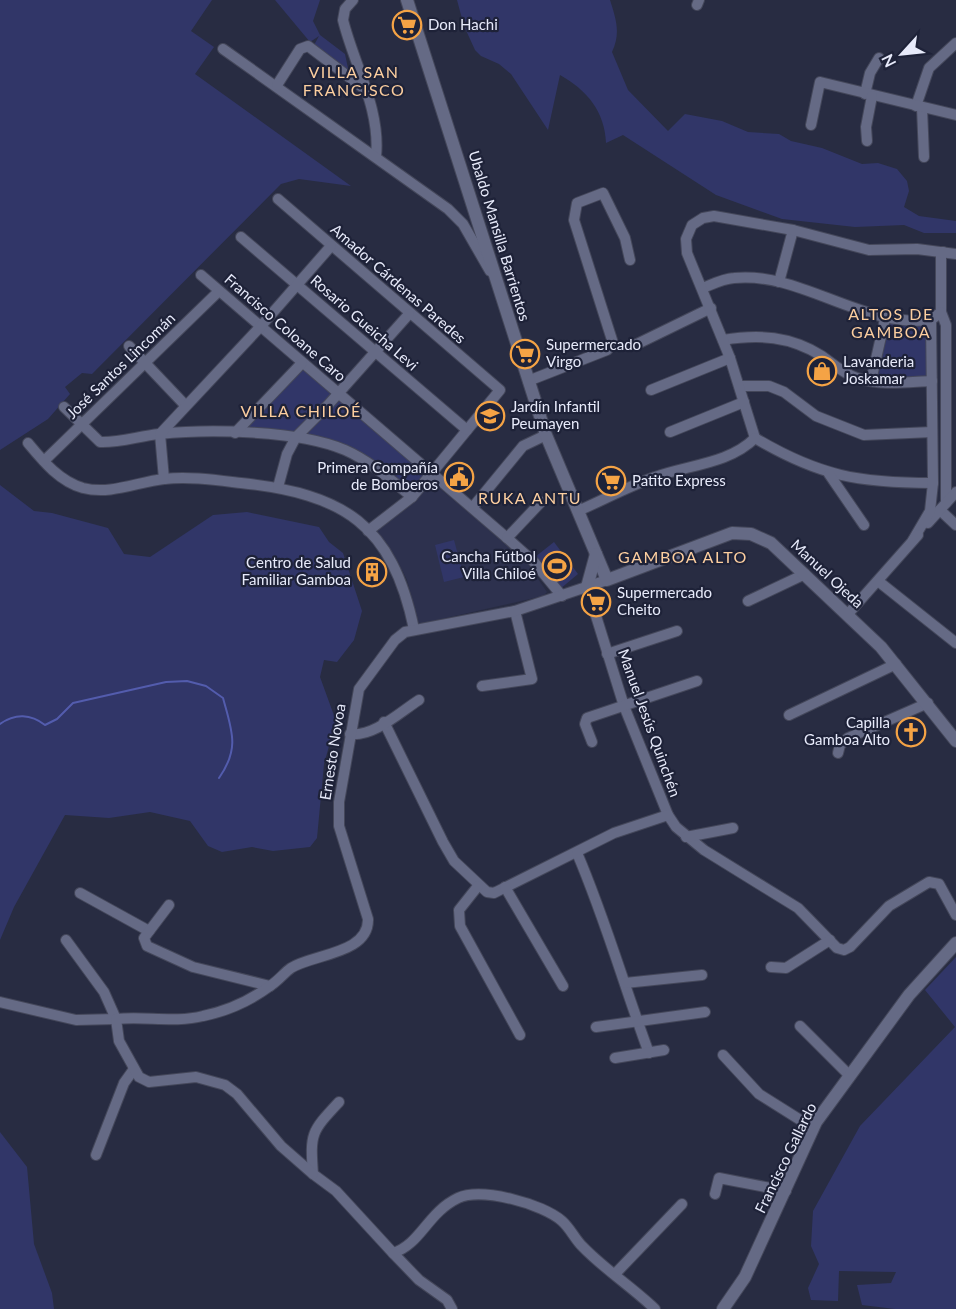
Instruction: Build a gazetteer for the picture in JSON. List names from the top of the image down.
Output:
{
  "streets": {
    "street": [
      "Ubaldo Mansilla Barrientos",
      "Amador Cárdenas Paredes",
      "Rosario Gueicha Levi",
      "Francisco Coloane Caro",
      "José Santos Lincomán",
      "Manuel Ojeda",
      "Manuel Jesús Quinchén",
      "Ernesto Novoa",
      "Francisco Gallardo"
    ]
  },
  "crossings": [
    ["Ubaldo Mansilla Barrientos", "Ernesto Novoa"],
    ["Amador Cárdenas Paredes", "Rosario Gueicha Levi"],
    ["Francisco Coloane Caro", "José Santos Lincomán"],
    ["Francisco Coloane Caro", "Ernesto Novoa"],
    ["Manuel Ojeda", "Ernesto Novoa"],
    ["Manuel Jesús Quinchén", "Ernesto Novoa"]
  ],
  "districts": [
    "VILLA SAN FRANCISCO",
    "ALTOS DE GAMBOA",
    "VILLA CHILOÉ",
    "RUKA ANTU",
    "GAMBOA ALTO"
  ],
  "places": {
    "supermarket": [
      "Don Hachi",
      "Supermercado Virgo",
      "Patito Express",
      "Supermercado Cheito"
    ],
    "shop": ["Lavanderia Joskamar"],
    "school or university": ["Jardín Infantil Peumayen"],
    "public building": ["Primera Compañía de Bomberos"],
    "sports": ["Cancha Fútbol Villa Chiloé"],
    "building": ["Centro de Salud Familiar Gamboa"],
    "church": ["Capilla Gamboa Alto"]
  },
  "north": "bottom left"
}
